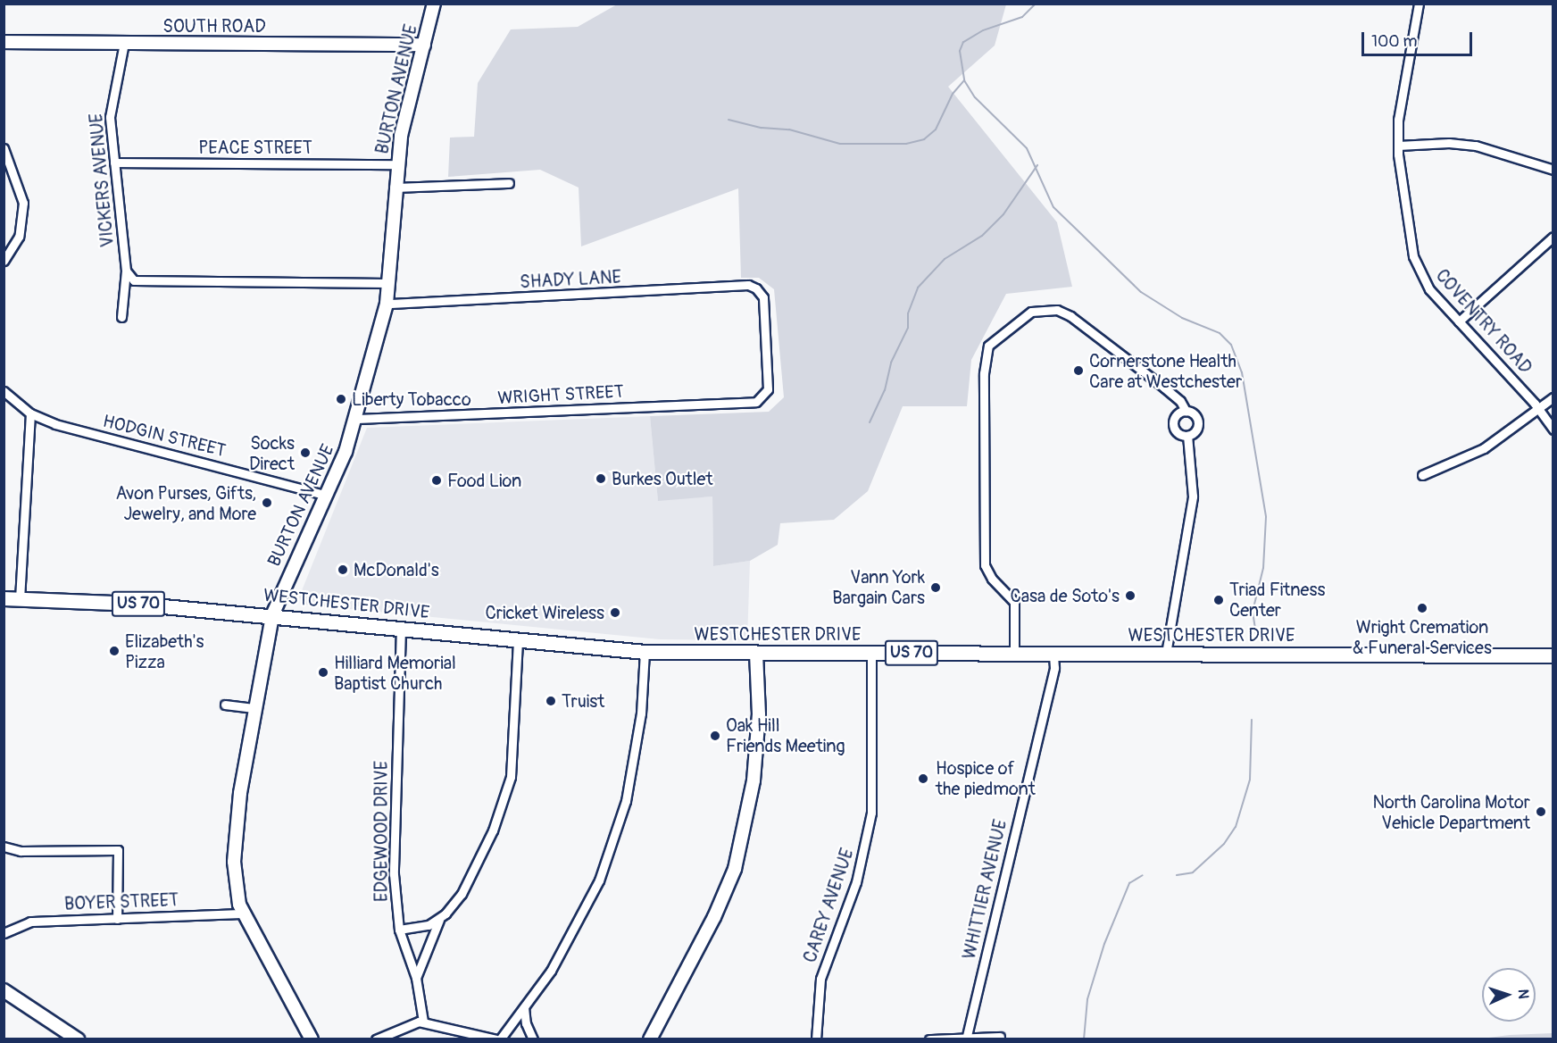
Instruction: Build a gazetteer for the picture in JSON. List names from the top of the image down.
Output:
{
  "streets": {
    "main road": ["US 70", "WESTCHESTER DRIVE"],
    "street": [
      "SOUTH ROAD",
      "BURTON AVENUE",
      "PEACE STREET",
      "VICKERS AVENUE",
      "SHADY LANE",
      "COVENTRY ROAD",
      "WRIGHT STREET",
      "HODGIN STREET",
      "EDGEWOOD DRIVE",
      "WHITTIER AVENUE",
      "BOYER STREET",
      "CAREY AVENUE"
    ]
  },
  "crossings": [
    ["SOUTH ROAD", "BURTON AVENUE"],
    ["SOUTH ROAD", "VICKERS AVENUE"],
    ["BURTON AVENUE", "PEACE STREET"],
    ["BURTON AVENUE", "SHADY LANE"],
    ["BURTON AVENUE", "WRIGHT STREET"],
    ["BURTON AVENUE", "HODGIN STREET"],
    ["BURTON AVENUE", "WESTCHESTER DRIVE"],
    ["BURTON AVENUE", "BOYER STREET"],
    ["PEACE STREET", "VICKERS AVENUE"],
    ["SHADY LANE", "WRIGHT STREET"],
    ["WESTCHESTER DRIVE", "EDGEWOOD DRIVE"],
    ["WESTCHESTER DRIVE", "WHITTIER AVENUE"],
    ["WESTCHESTER DRIVE", "CAREY AVENUE"]
  ],
  "places": [
    "Cornerstone Health Care at Westchester",
    "Liberty Tobacco",
    "Socks Direct",
    "Burkes Outlet",
    "Food Lion",
    "Avon Purses, Gifts, Jewelry, and More",
    "McDonald's",
    "Vann York Bargain Cars",
    "Casa de Soto's",
    "Triad Fitness Center",
    "Wright Cremation & Funeral Services",
    "Cricket Wireless",
    "Elizabeth's Pizza",
    "Hilliard Memorial Baptist Church",
    "Truist",
    "Oak Hill Friends Meeting",
    "Hospice of the piedmont",
    "North Carolina Motor Vehicle Department"
  ],
  "scale_bar": "100 m",
  "north": "right"
}
